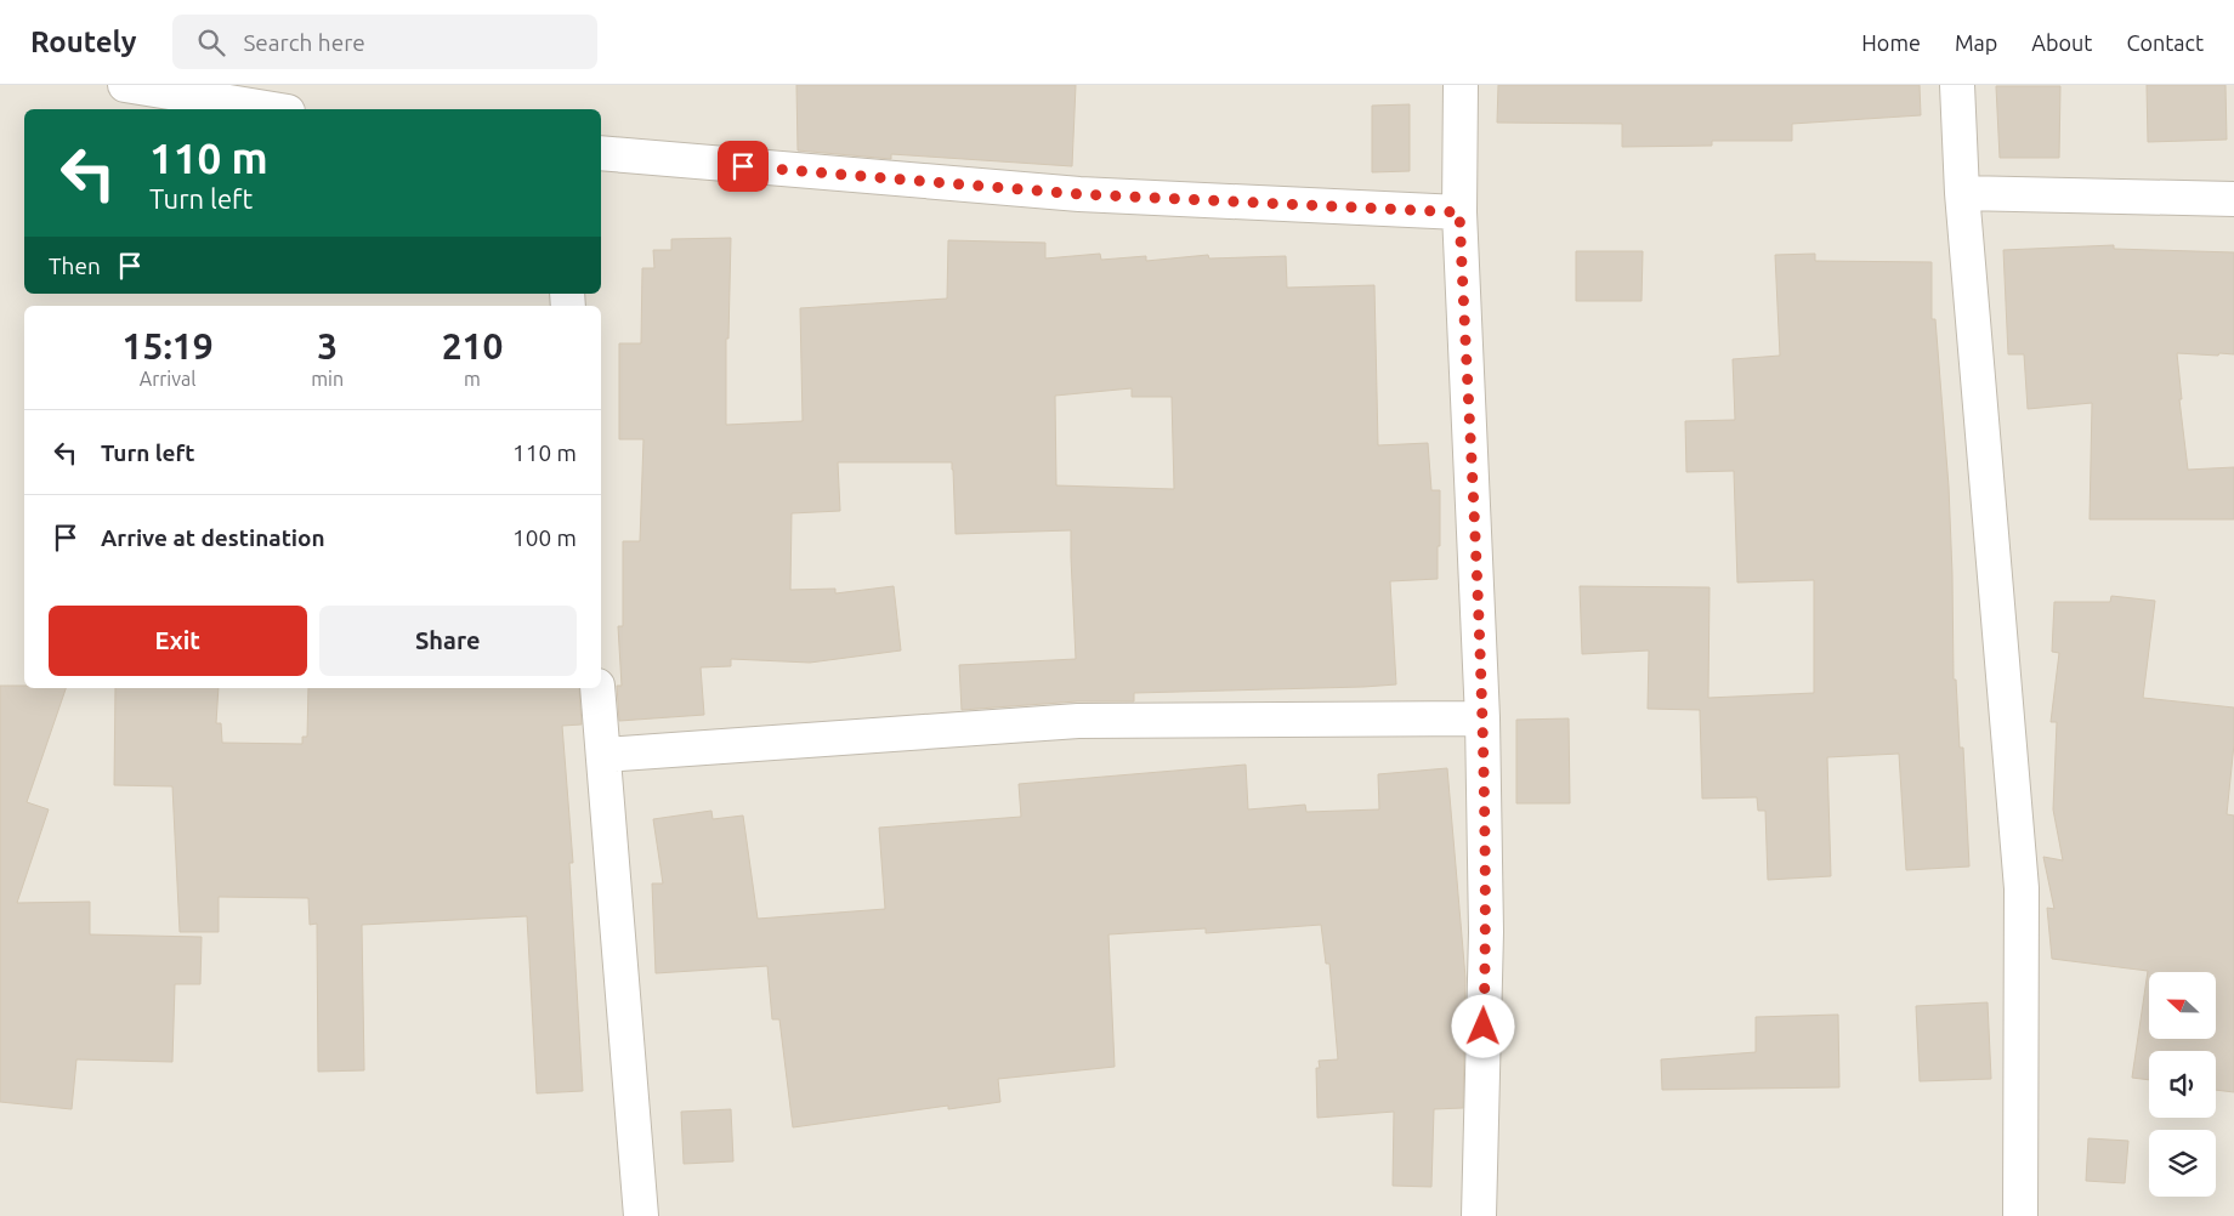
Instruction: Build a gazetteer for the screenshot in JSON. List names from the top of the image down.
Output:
{
  "north": "left",
  "page": {
    "header": "Routely",
    "search": "Search here",
    "nav": [
      "Home",
      "Map",
      "About",
      "Contact"
    ],
    "turn": ["110 m", "Turn left"],
    "then": "Then",
    "eta": [
      "15:19",
      "Arrival",
      "3",
      "min",
      "210",
      "m"
    ],
    "list": [
      {
        "name": "Turn left",
        "value": "110 m"
      },
      {
        "name": "Arrive at destination",
        "value": "100 m"
      }
    ],
    "buttons": ["Exit", "Share"]
  }
}
